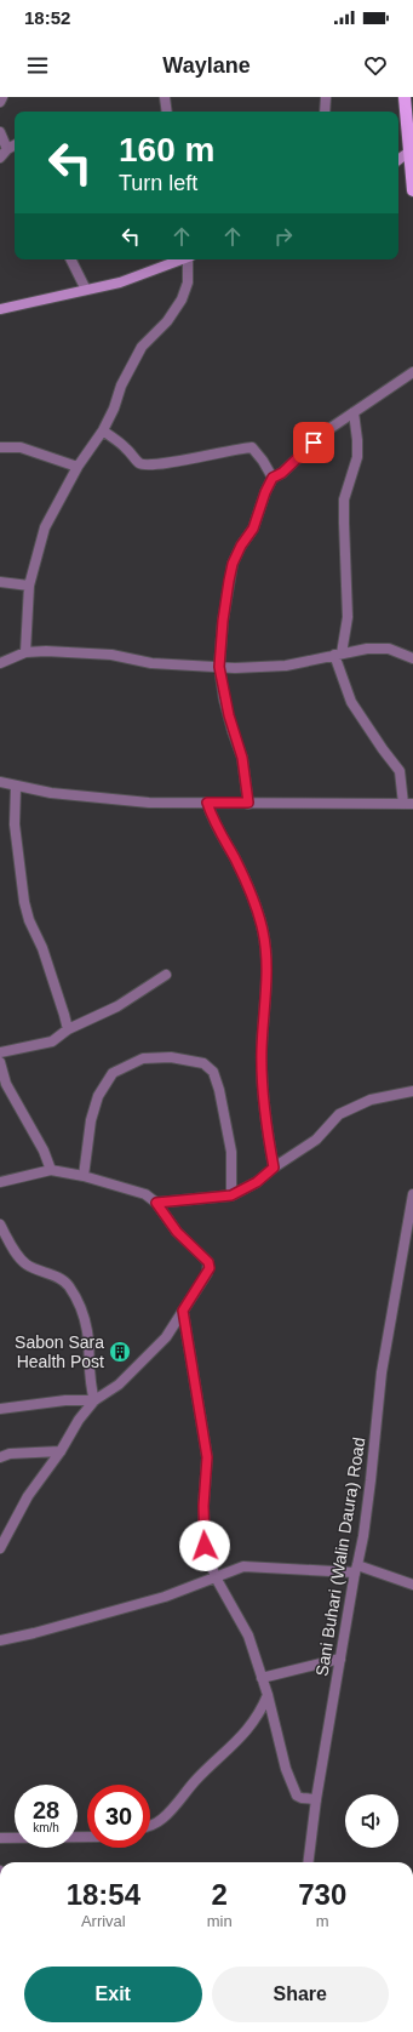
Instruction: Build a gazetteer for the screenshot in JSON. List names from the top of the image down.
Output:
{
  "streets": {
    "street": ["Sani Buhari (Walin Daura) Road"]
  },
  "places": {
    "building": ["Sabon Sara Health Post"]
  },
  "page": {
    "status": "18:52",
    "header": "Waylane",
    "turn": ["160 m", "Turn left"],
    "speed": "28 km/h",
    "limit": "30",
    "eta": [
      "18:54",
      "Arrival",
      "2",
      "min",
      "730",
      "m"
    ],
    "buttons": ["Exit", "Share"]
  }
}
